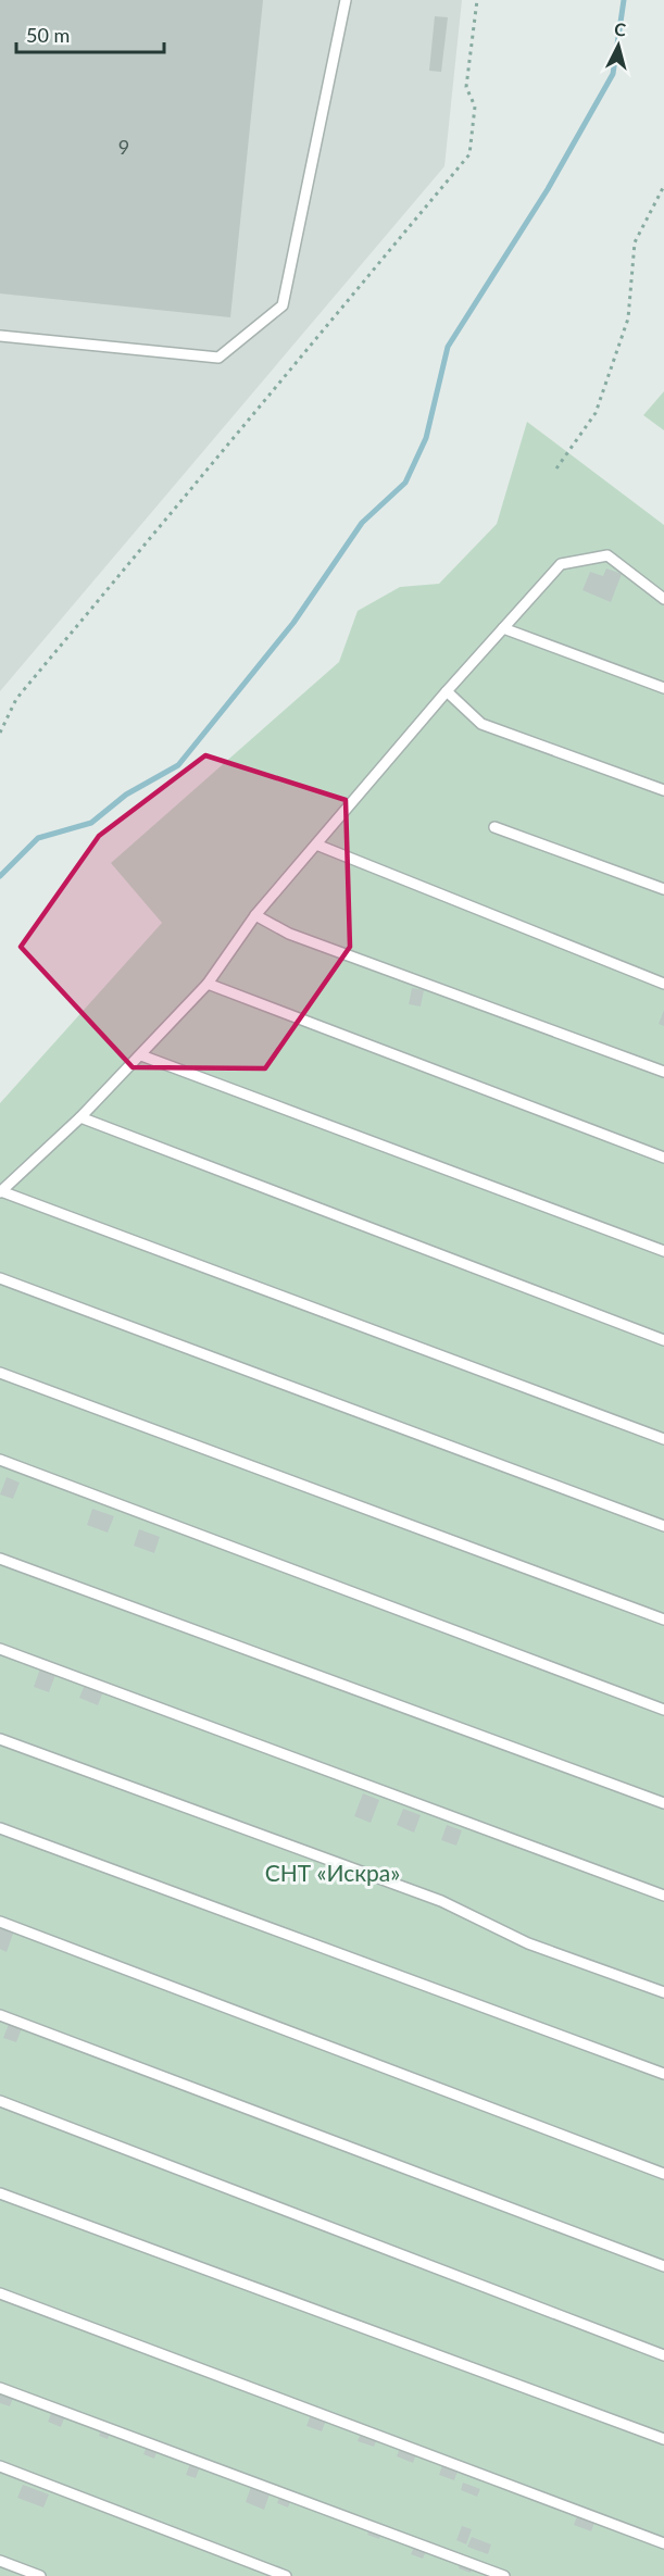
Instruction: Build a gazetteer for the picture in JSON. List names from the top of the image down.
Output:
{
  "parks": ["СНТ «Искра»"],
  "house_numbers": ["9"],
  "scale_bar": "50 m",
  "north": "top"
}
